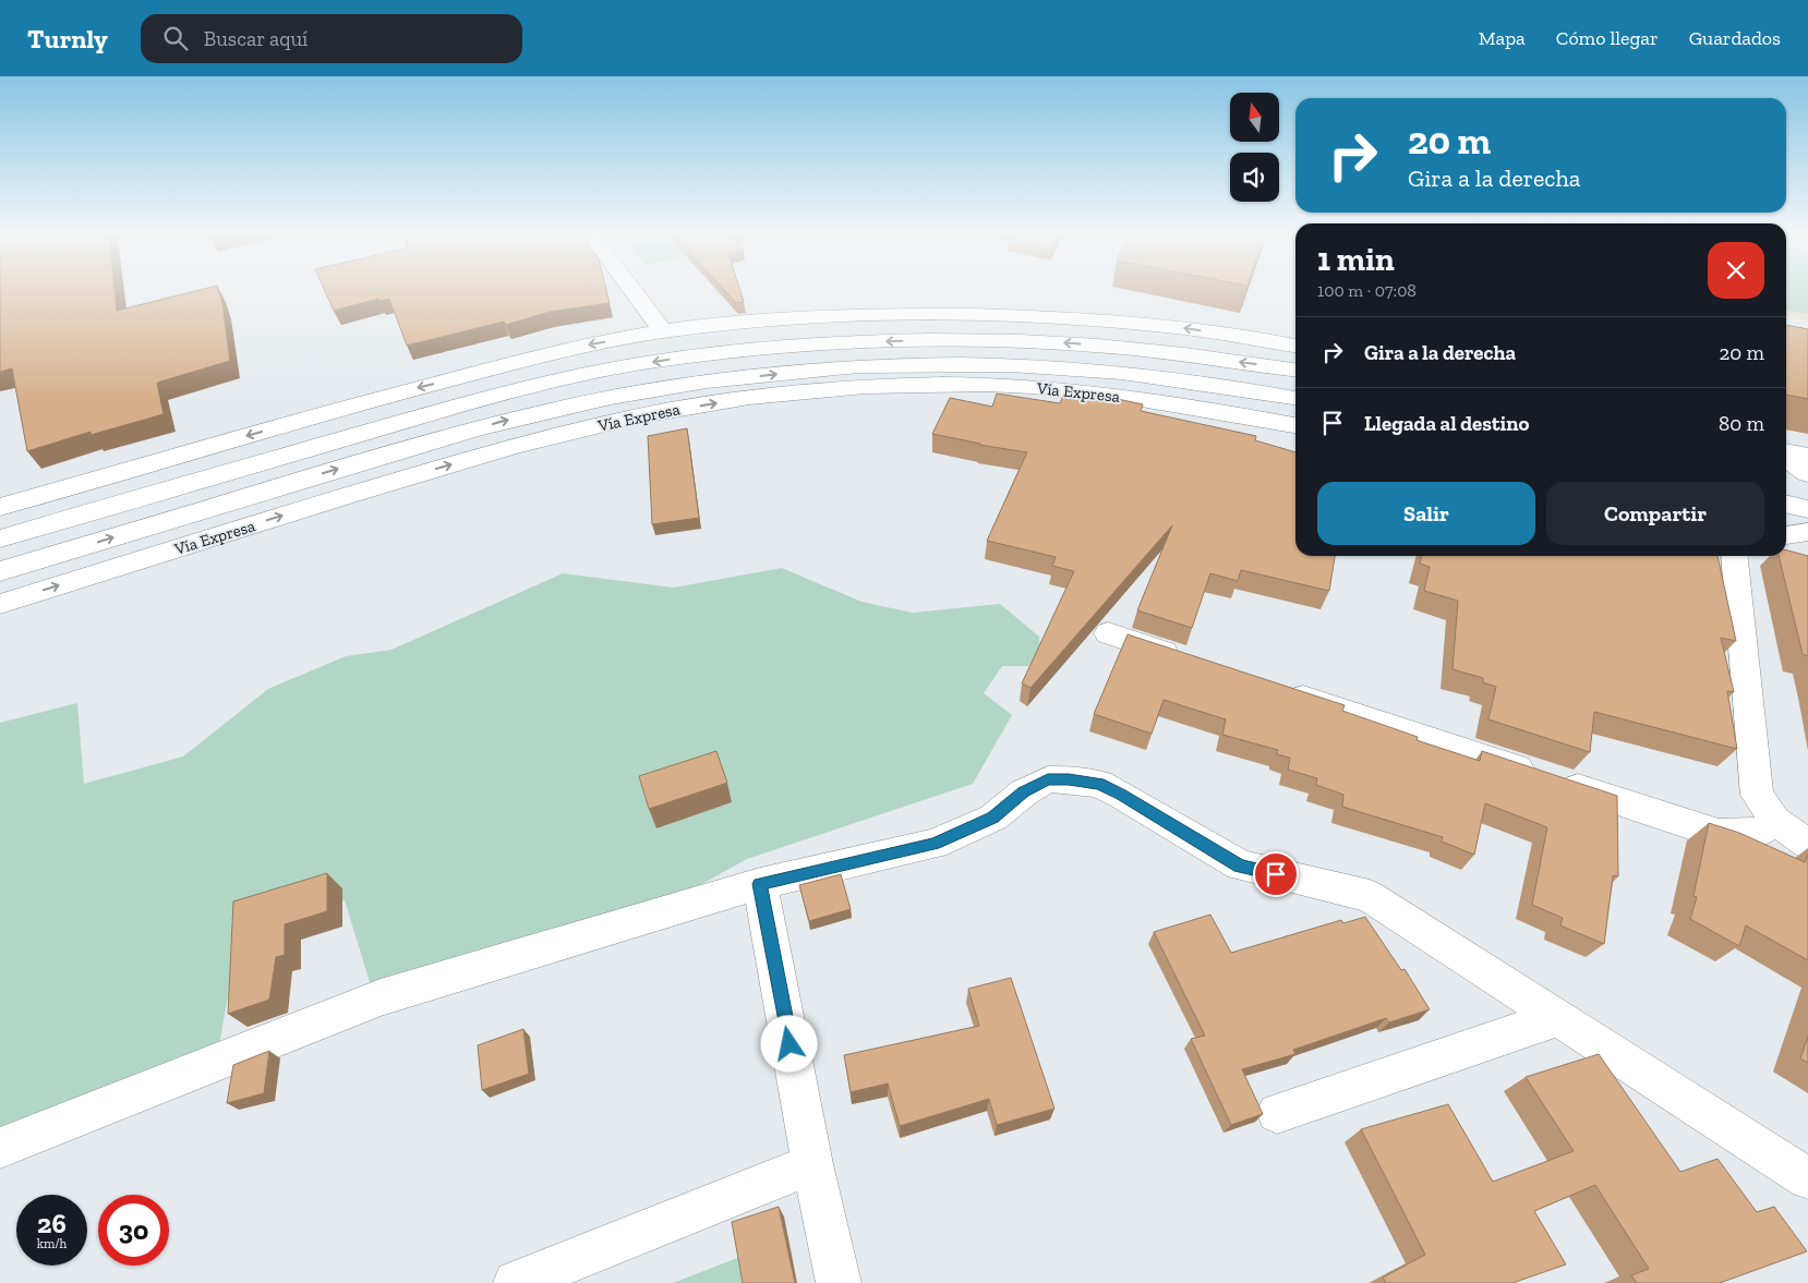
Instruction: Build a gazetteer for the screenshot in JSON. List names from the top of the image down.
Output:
{
  "streets": {
    "main road": ["Vía Expresa"]
  },
  "north": "top",
  "page": {
    "header": "Turnly",
    "search": "Buscar aquí",
    "nav": ["Mapa", "Cómo llegar", "Guardados"],
    "turn": ["20 m", "Gira a la derecha"],
    "heading": ["1 min", "100 m · 07:08"],
    "list": [
      {
        "name": "Gira a la derecha",
        "value": "20 m"
      },
      {
        "name": "Llegada al destino",
        "value": "80 m"
      }
    ],
    "buttons": ["Salir", "Compartir"],
    "speed": "26 km/h",
    "limit": "30"
  }
}
